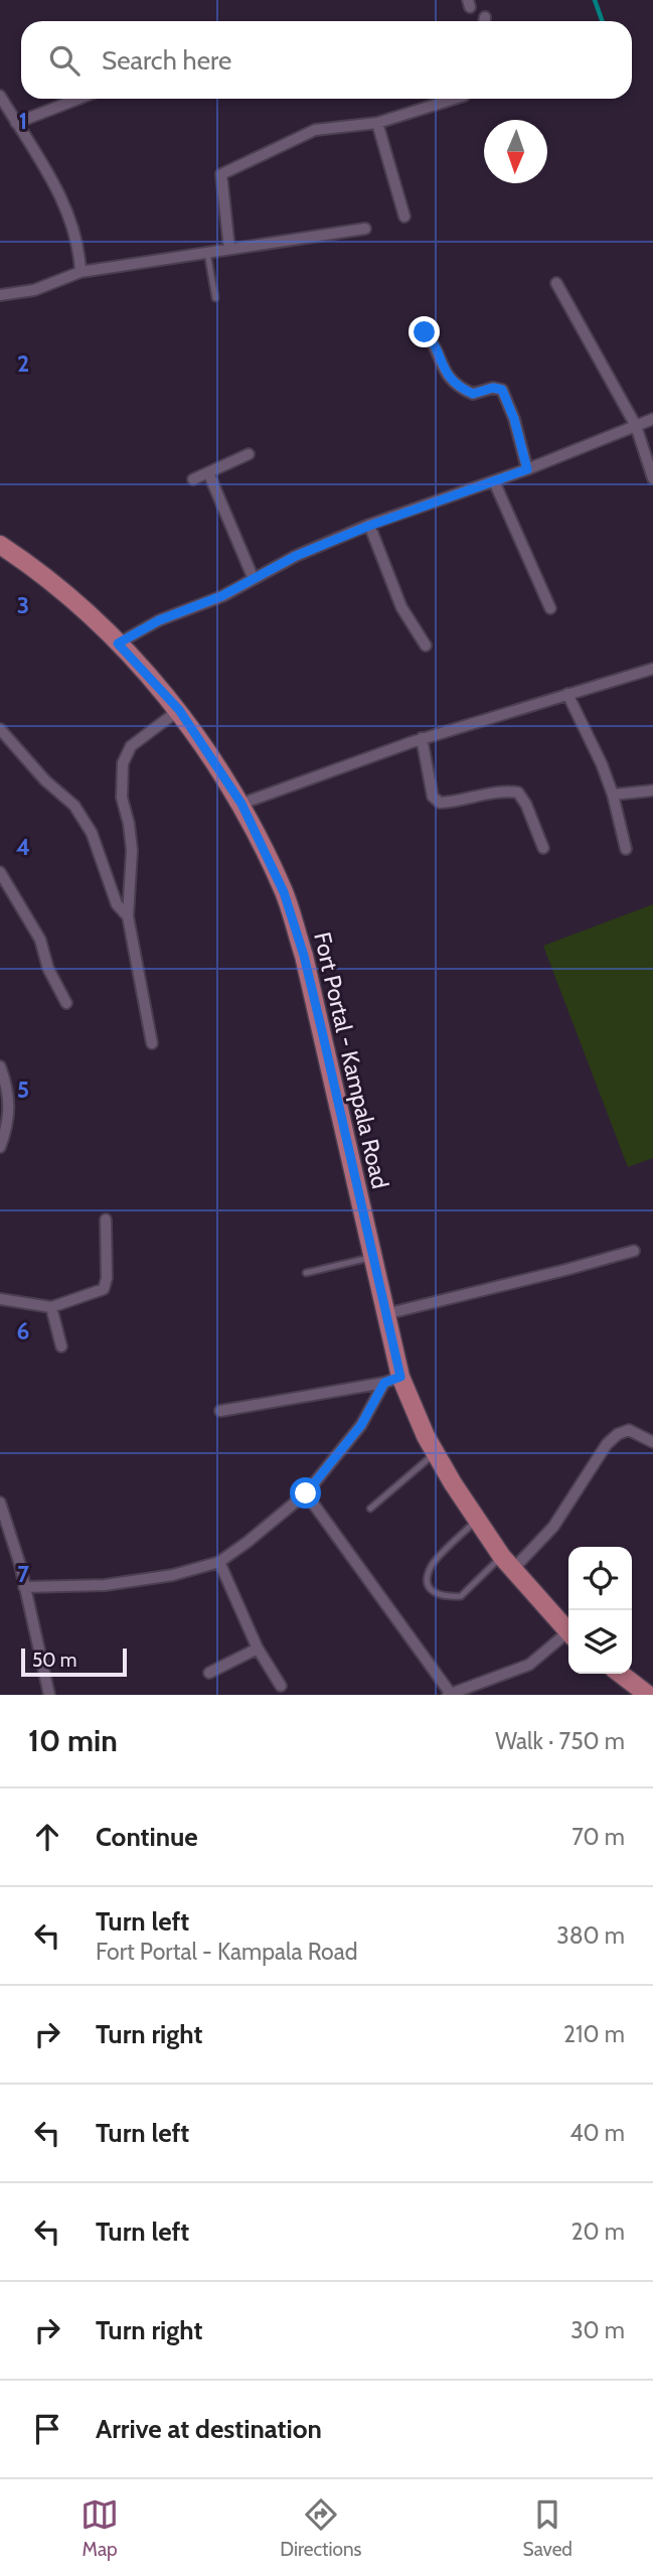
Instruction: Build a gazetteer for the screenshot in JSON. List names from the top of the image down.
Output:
{
  "streets": {
    "main road": ["Fort Portal - Kampala Road"]
  },
  "scale_bar": "50 m",
  "north": "bottom",
  "page": {
    "search": "Search here",
    "scale": "50 m",
    "heading": ["10 min", "Walk · 750 m"],
    "list": [
      ["Continue", "70 m"],
      ["Turn left", "Fort Portal - Kampala Road", "380 m"],
      ["Turn right", "210 m"],
      ["Turn left", "40 m"],
      ["Turn left", "20 m"],
      ["Turn right", "30 m"],
      "Arrive at destination"
    ],
    "nav": ["Map", "Directions", "Saved"]
  },
  "grid": {
    "rows": [
      "1",
      "2",
      "3",
      "4",
      "5",
      "6",
      "7"
    ]
  }
}
